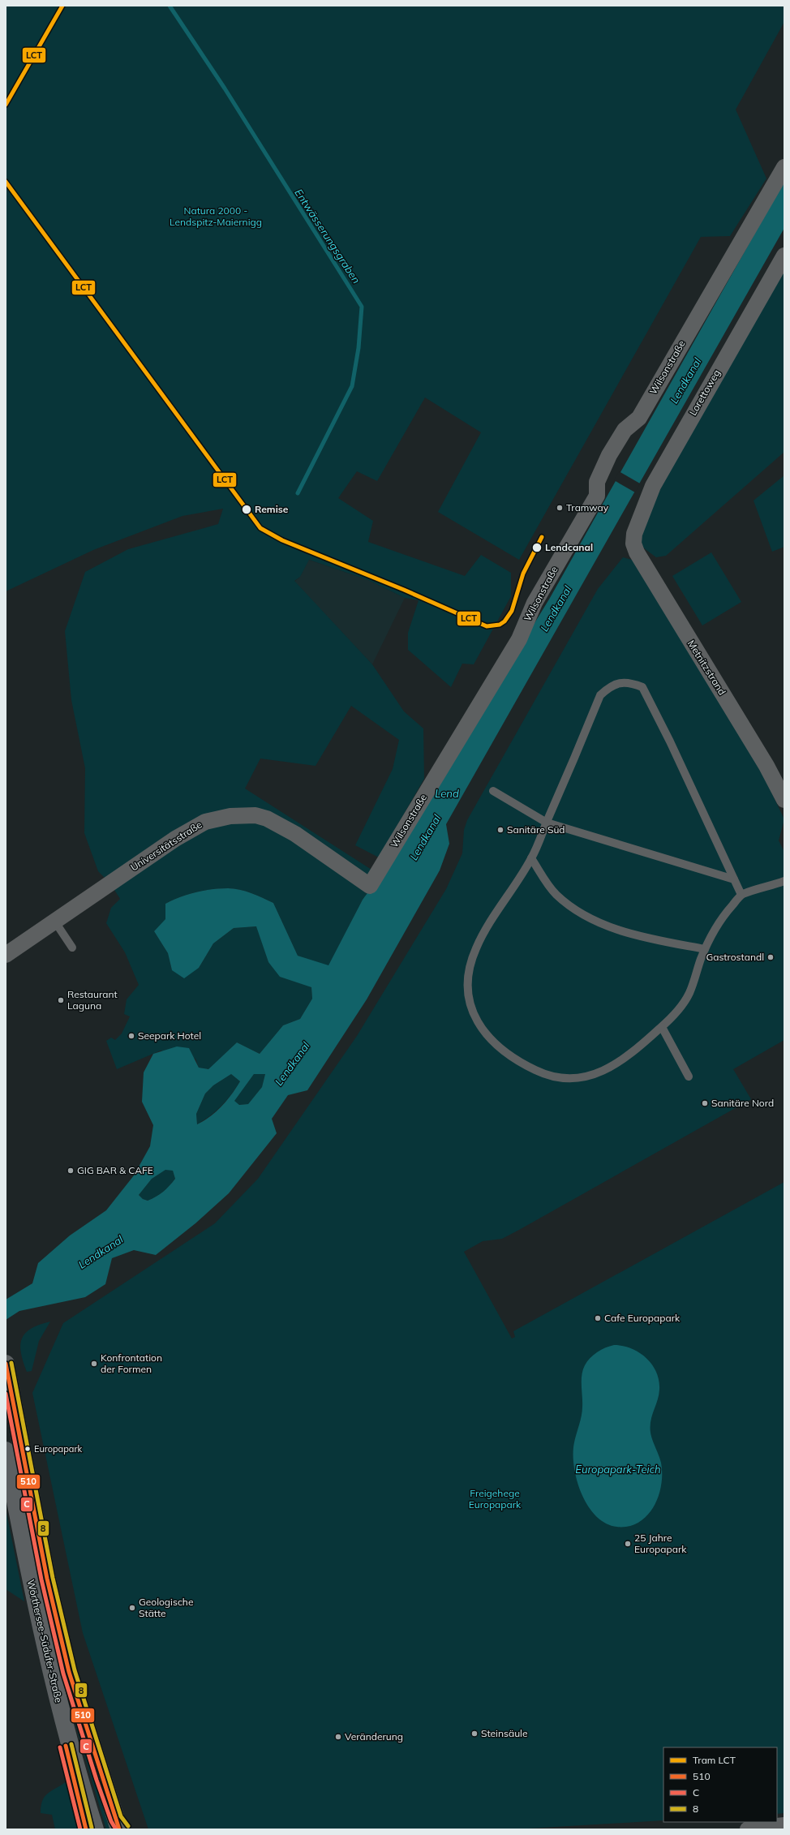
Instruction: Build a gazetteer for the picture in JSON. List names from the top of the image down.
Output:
{
  "streets": {
    "main road": ["Wörthersee-Südufer-Straße"],
    "street": [
      "Wilsonstraße",
      "Lorettoweg",
      "Metnitzstrand",
      "Universitätsstraße"
    ]
  },
  "crossings": [
    ["Wilsonstraße", "Universitätsstraße"],
    ["Lorettoweg", "Metnitzstrand"]
  ],
  "water": [
    "Entwässerungsgraben",
    "Lendkanal",
    "Lend",
    "Europapark-Teich"
  ],
  "parks": ["Natura 2000 - Lendspitz-Maiernigg", "Freigehege Europapark"],
  "places": [
    "Tramway",
    "Remise",
    "Lendcanal",
    "Sanitäre Süd",
    "Gastrostandl",
    "Restaurant Laguna",
    "Seepark Hotel",
    "Sanitäre Nord",
    "GIG BAR & CAFE",
    "Cafe Europapark",
    "Konfrontation der Formen",
    "Europapark",
    "25 Jahre Europapark",
    "Geologische Stätte",
    "Steinsäule",
    "Veränderung"
  ],
  "lines": [
    "tram line LCT",
    "transit line 8",
    "transit line 510",
    "transit line C"
  ],
  "legend": [
    "Tram LCT",
    "510",
    "C",
    "8"
  ]
}
